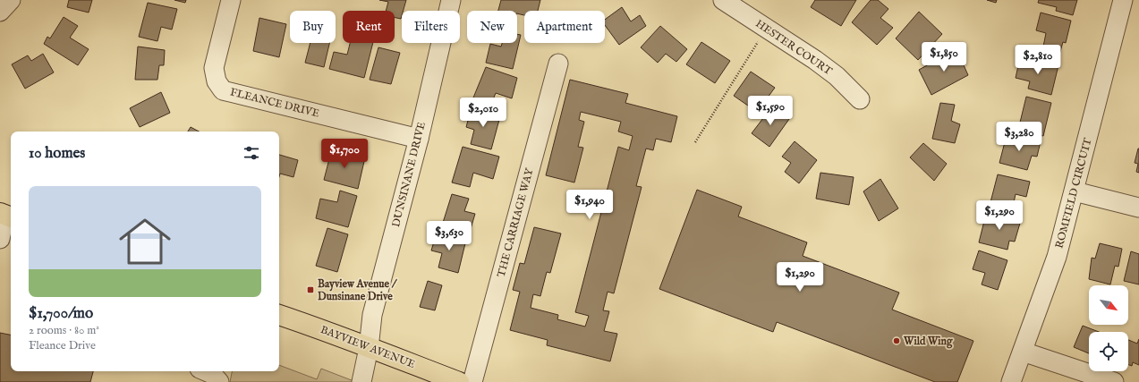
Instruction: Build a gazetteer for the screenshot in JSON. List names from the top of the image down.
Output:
{
  "streets": {
    "main road": ["BAYVIEW AVENUE"],
    "street": [
      "HESTER COURT",
      "FLEANCE DRIVE",
      "DUNSINANE DRIVE",
      "ROMFIELD CIRCUIT",
      "THE CARRIAGE WAY"
    ]
  },
  "crossings": [
    ["FLEANCE DRIVE", "DUNSINANE DRIVE"],
    ["DUNSINANE DRIVE", "BAYVIEW AVENUE"]
  ],
  "places": {
    "transit": ["Bayview Avenue / Dunsinane Drive"],
    "other": ["Wild Wing"]
  },
  "north": "bottom right",
  "page": {
    "chip": [
      "Buy",
      "Rent",
      "Filters",
      "New",
      "Apartment"
    ],
    "price": [
      "$1,850",
      "$2,810",
      "$1,590",
      "$2,010",
      "$3,280",
      "$1,700",
      "$1,940",
      "$1,290",
      "$3,630",
      "$1,290"
    ],
    "heading": "10 homes",
    "list": [
      {
        "name": "$1,700/mo",
        "note": "2 rooms · 80 m² · Fleance Drive"
      }
    ]
  }
}
